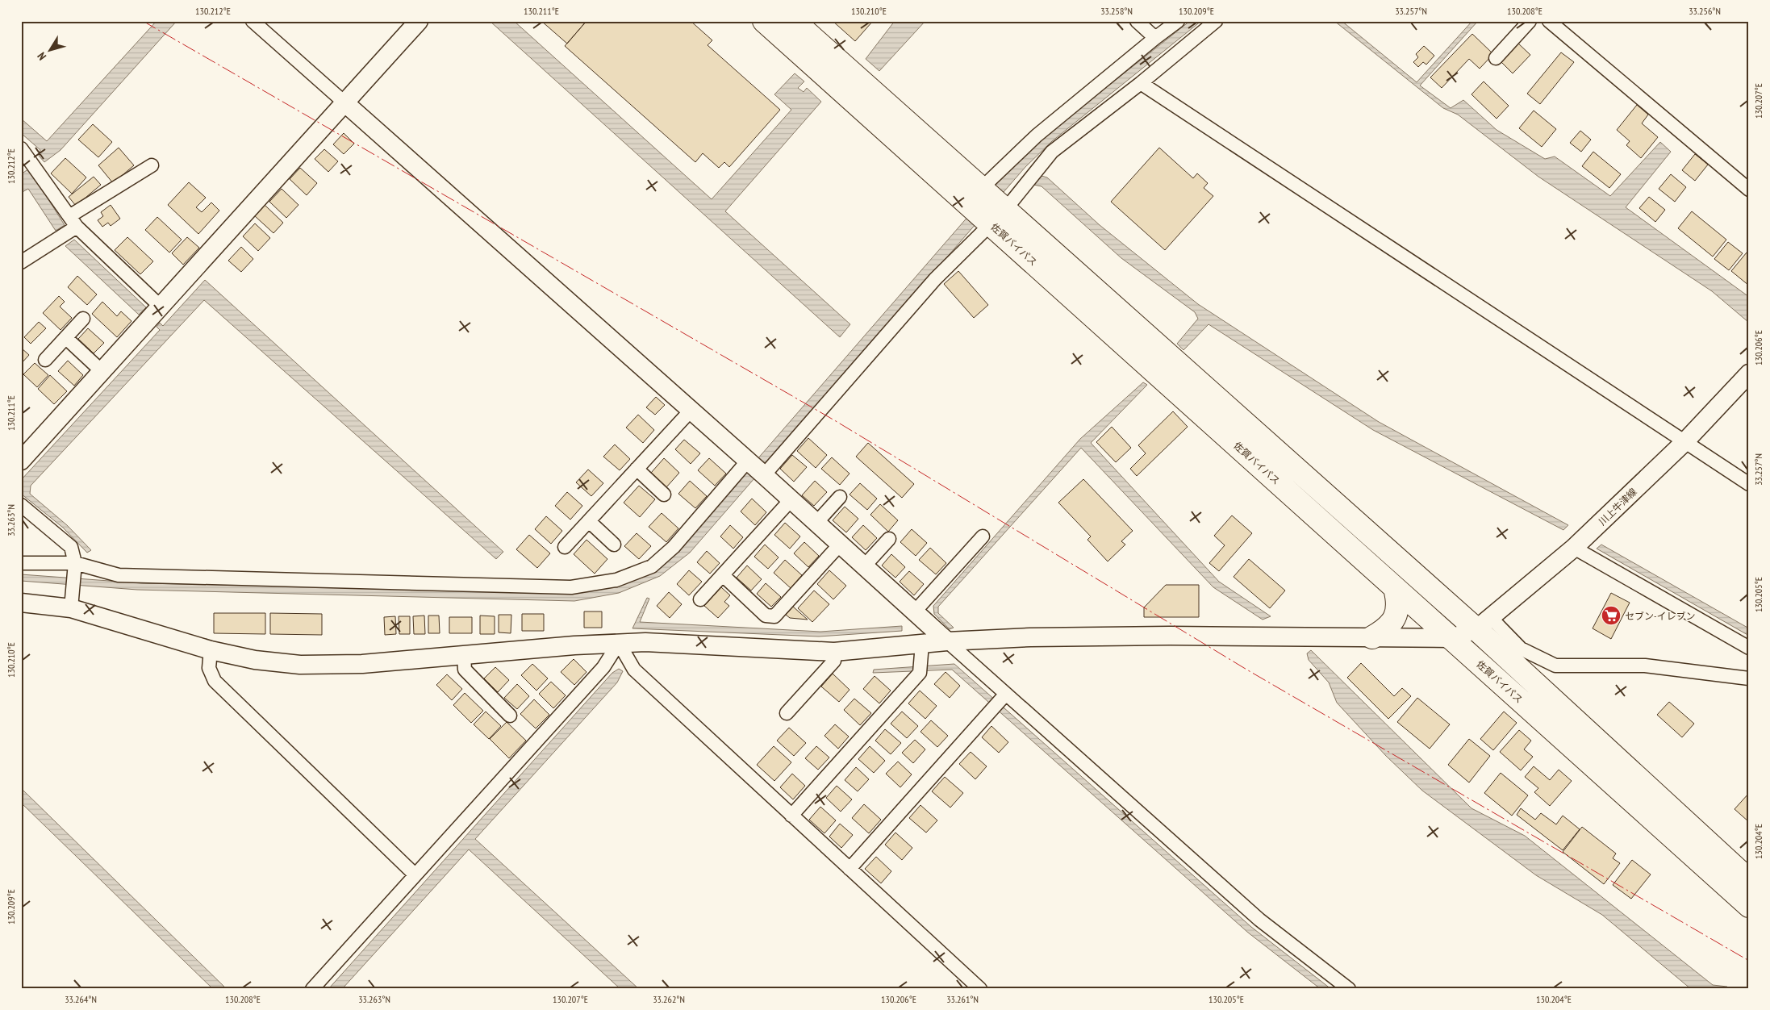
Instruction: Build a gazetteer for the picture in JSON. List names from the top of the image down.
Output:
{
  "streets": {
    "highway": ["佐賀バイパス"],
    "street": ["川上牛津線"]
  },
  "crossings": [
    ["佐賀バイパス", "川上牛津線"]
  ],
  "places": {
    "supermarket": ["セブン-イレブン"]
  },
  "north": "bottom left",
  "coordinates": [
    "130.212°E",
    "130.211°E",
    "130.210°E",
    "33.258°N",
    "130.209°E",
    "33.257°N",
    "130.208°E",
    "33.256°N",
    "130.207°E",
    "130.206°E",
    "33.263°N",
    "130.205°E",
    "130.204°E",
    "33.264°N",
    "33.262°N",
    "33.261°N"
  ]
}
